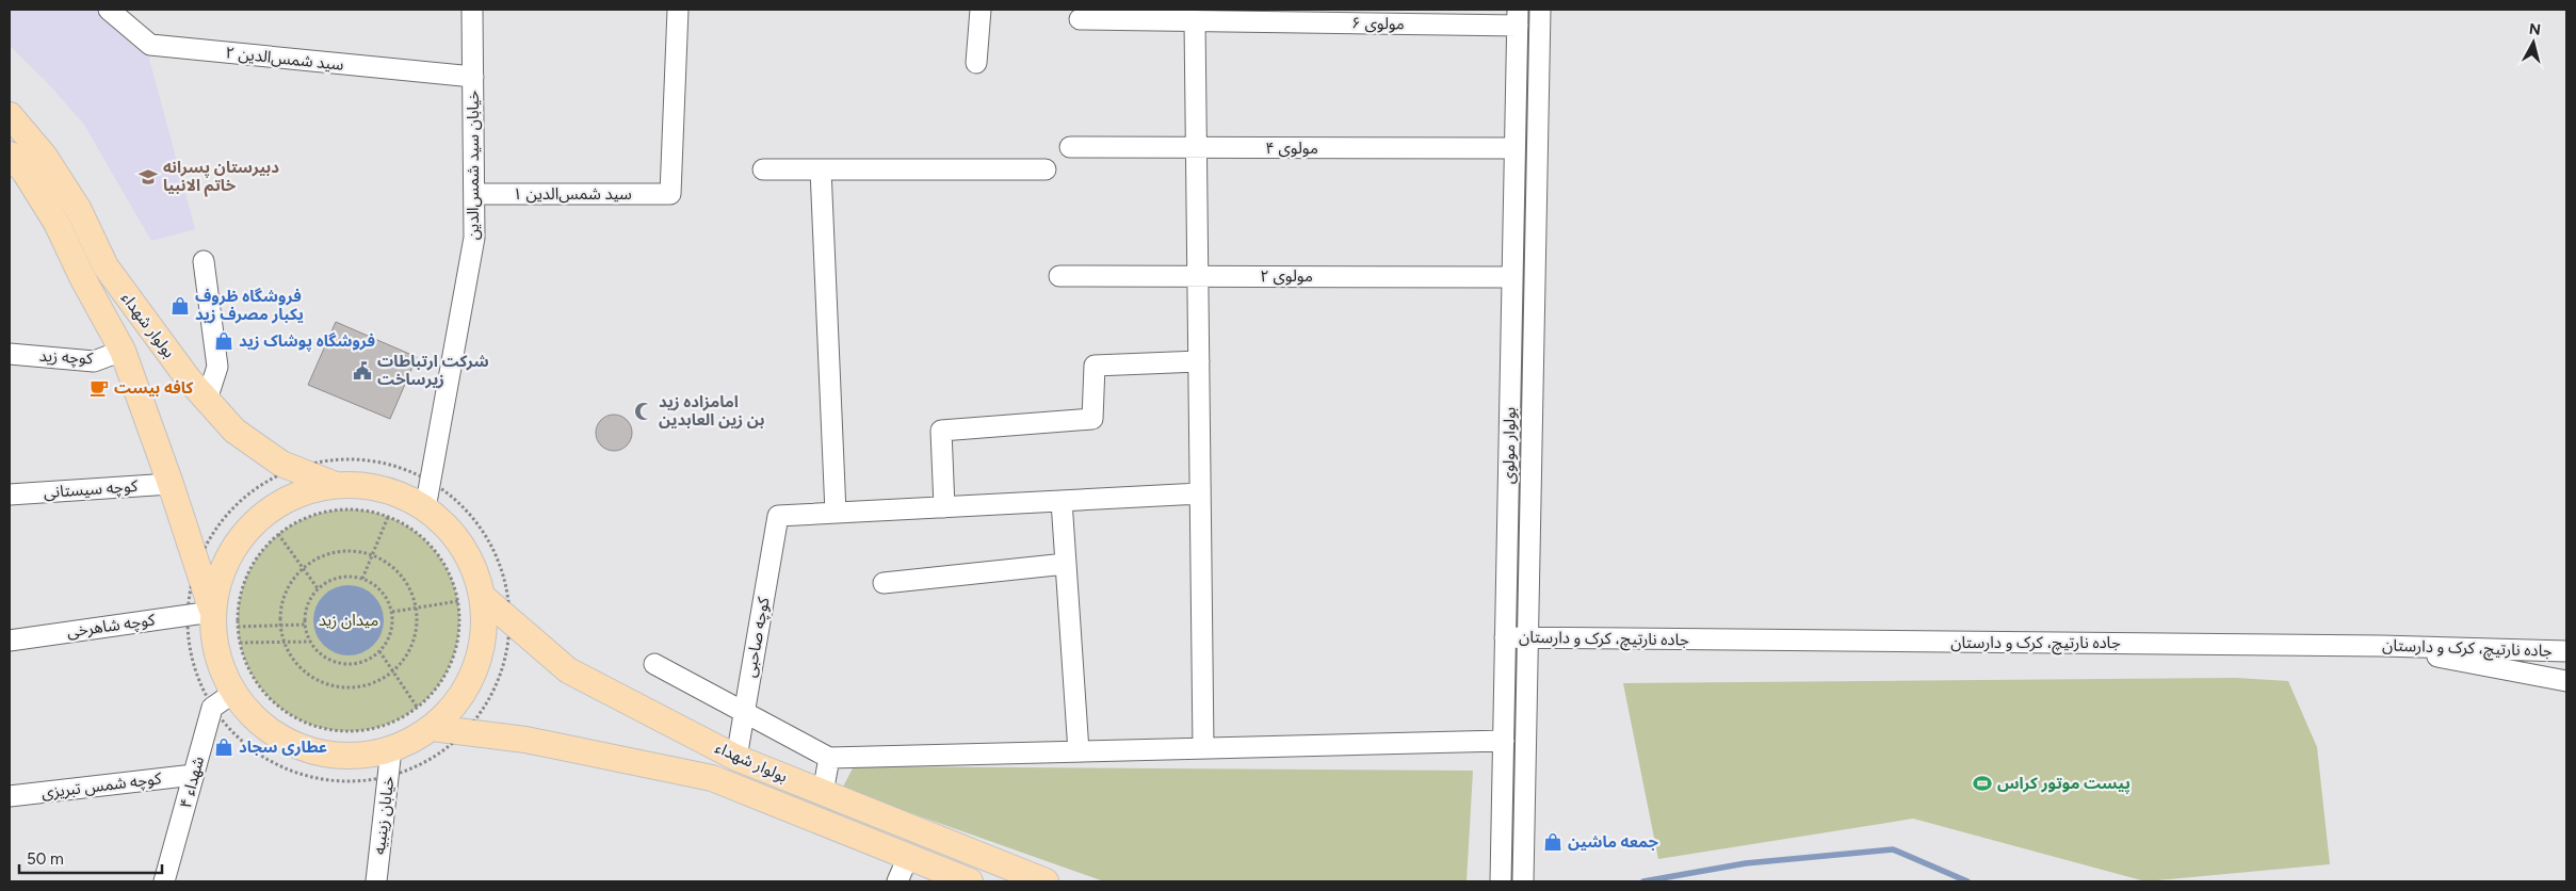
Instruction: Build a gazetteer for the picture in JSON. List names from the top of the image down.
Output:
{
  "streets": {
    "main road": ["بولوار شهداء"],
    "street": [
      "مولوی ۶",
      "سید شمس‌الدین ۲",
      "مولوی ۴",
      "خیابان سید شمس‌الدین",
      "سید شمس‌الدین ۱",
      "مولوی ۲",
      "کوچه زید",
      "بولوار مولوی",
      "کوچه سیستانی",
      "کوچه شاهرخی",
      "کوچه صاحبی",
      "جاده نارتیچ، کرک و دارستان",
      "شهداء ۴",
      "کوچه شمس تبریزی",
      "خیابان زینبیه"
    ]
  },
  "crossings": [
    ["مولوی ۶", "بولوار مولوی"],
    ["سید شمس‌الدین ۲", "خیابان سید شمس‌الدین"],
    ["مولوی ۴", "بولوار مولوی"],
    ["خیابان سید شمس‌الدین", "سید شمس‌الدین ۱"],
    ["مولوی ۲", "بولوار مولوی"],
    ["بولوار شهداء", "کوچه زید"],
    ["بولوار شهداء", "کوچه سیستانی"],
    ["بولوار شهداء", "کوچه شاهرخی"],
    ["بولوار شهداء", "کوچه صاحبی"],
    ["بولوار مولوی", "جاده نارتیچ، کرک و دارستان"],
    ["شهداء ۴", "کوچه شمس تبریزی"]
  ],
  "parks": ["میدان زید"],
  "places": {
    "school or university": ["دبیرستان پسرانه خاتم الانبیا"],
    "shop": [
      "فروشگاه ظروف یکبار مصرف زید",
      "فروشگاه پوشاک زید",
      "عطاری سجاد",
      "جمعه ماشین"
    ],
    "public building": ["شرکت ارتباطات زیرساخت"],
    "cafe": ["کافه بیست"],
    "mosque": ["امامزاده زید بن زین العابدین"],
    "sports": ["پیست موتور کراس"]
  },
  "scale_bar": "50 m",
  "north": "top"
}
